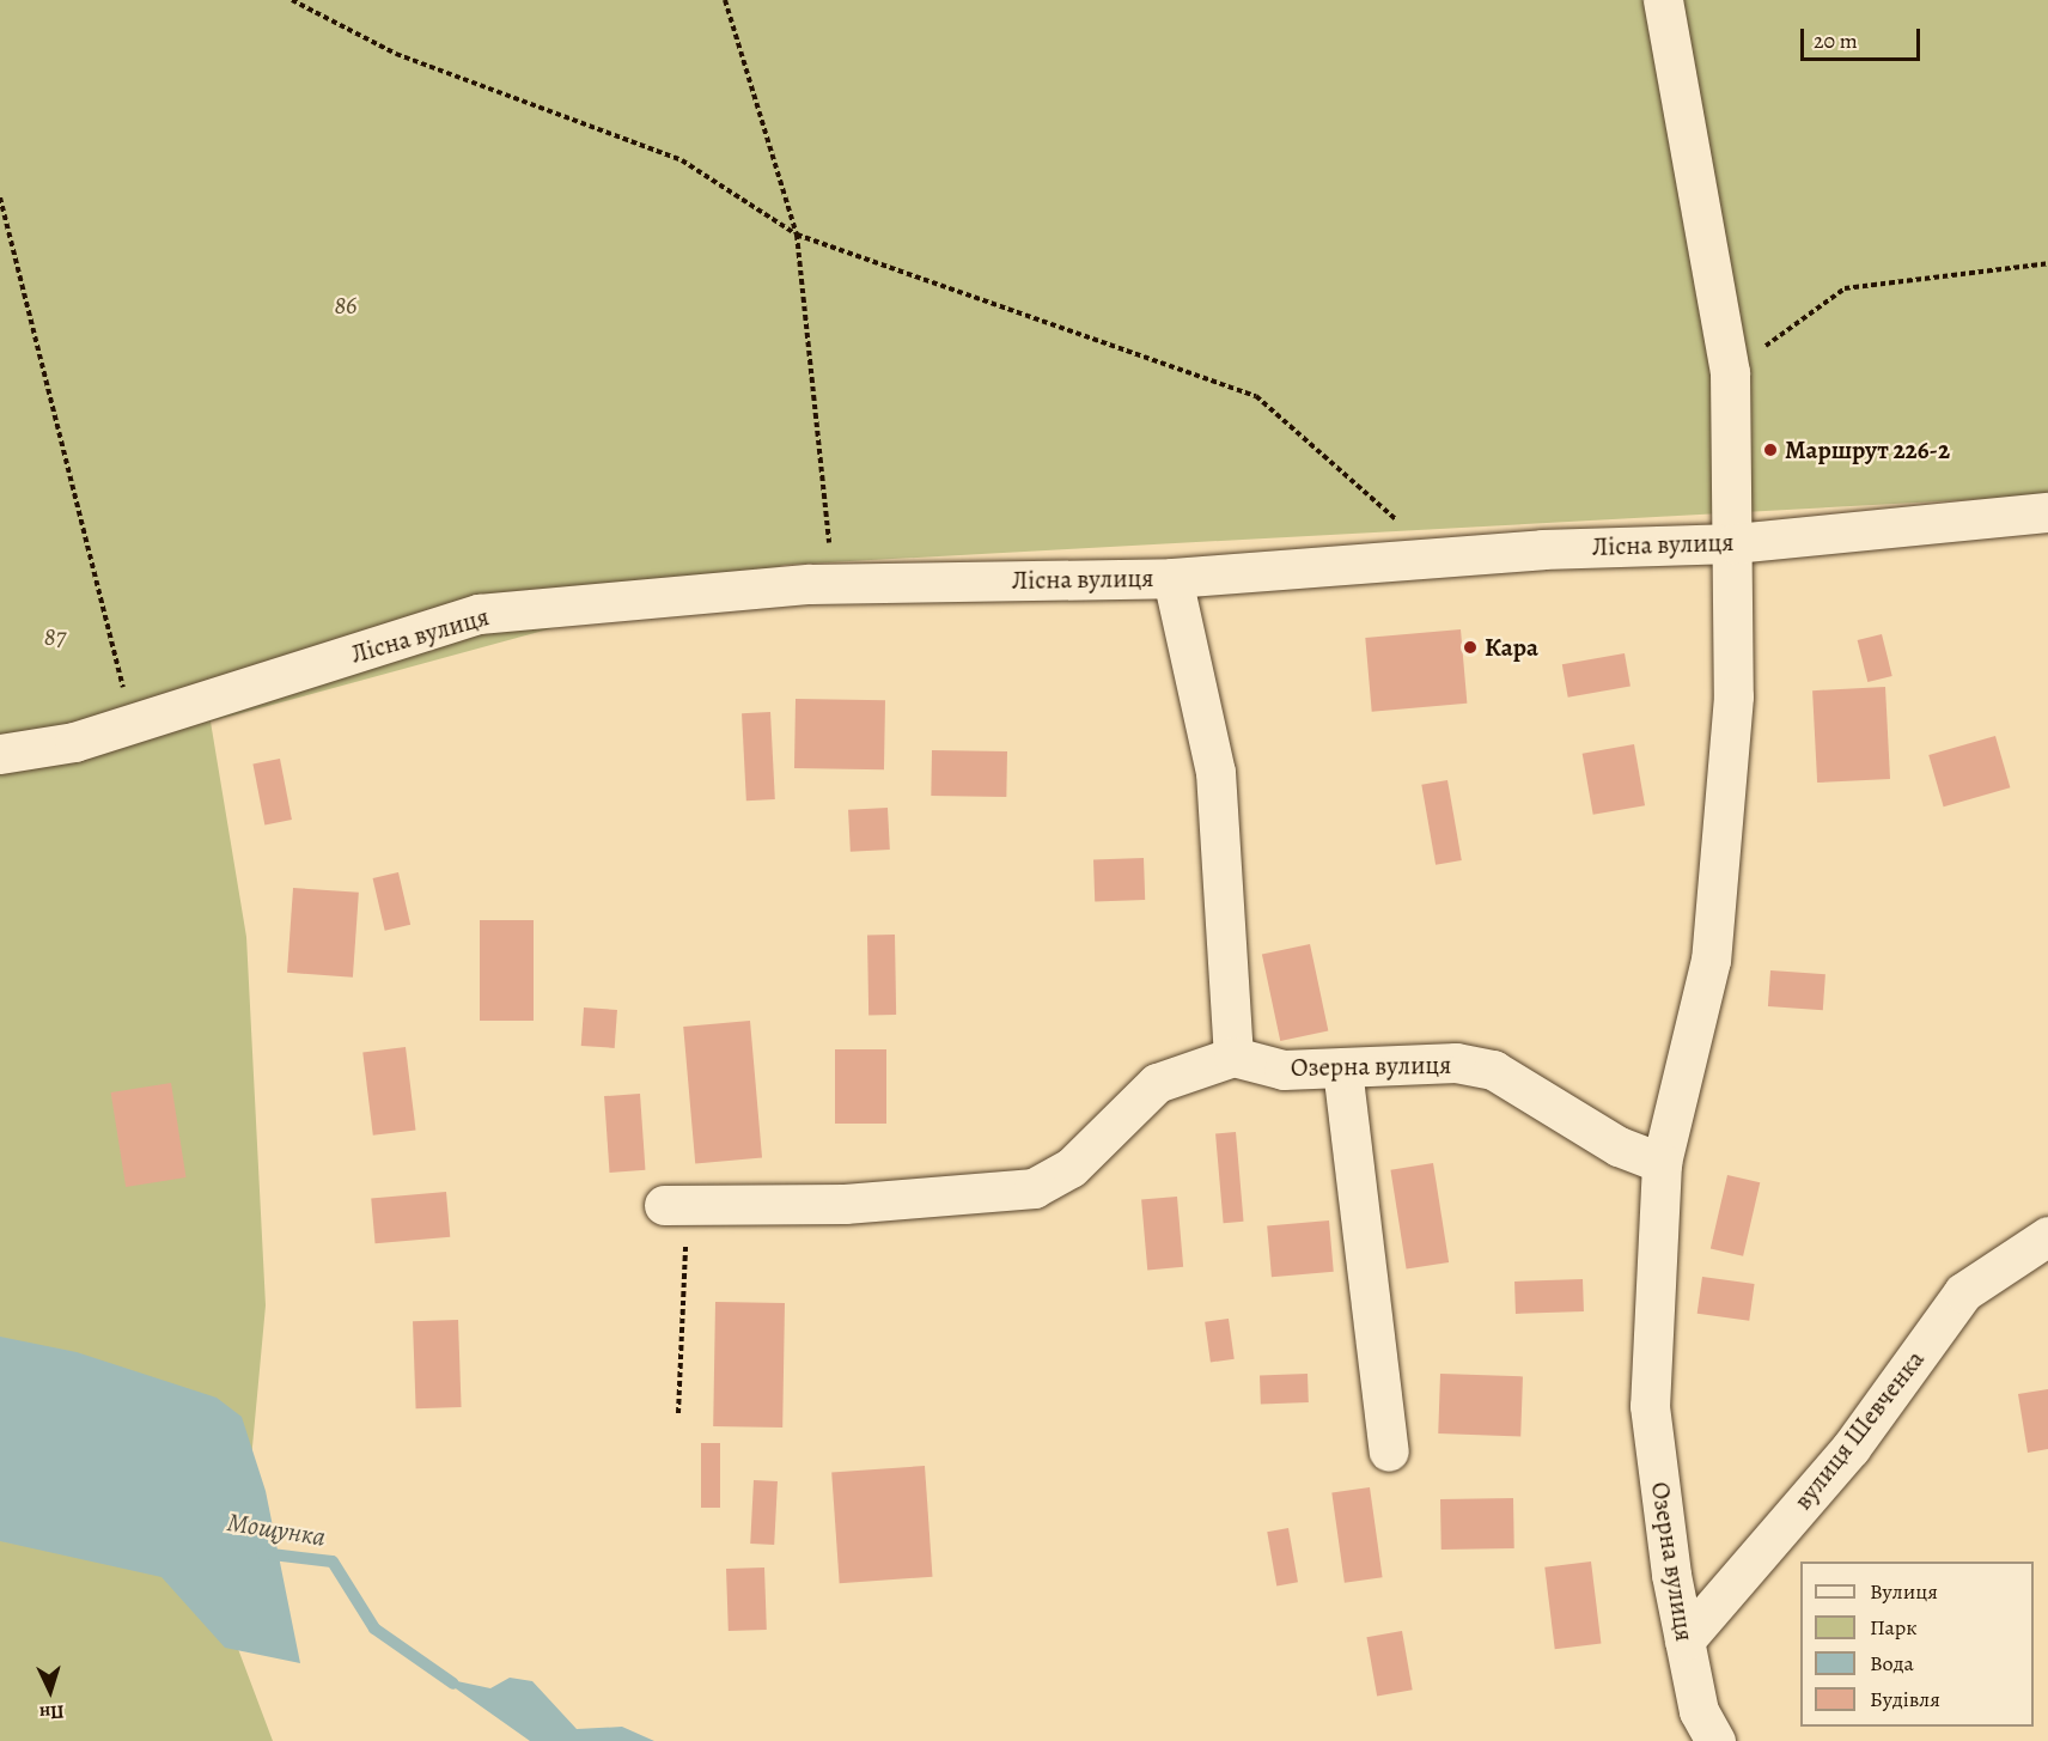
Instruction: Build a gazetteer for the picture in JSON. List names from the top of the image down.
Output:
{
  "streets": {
    "street": ["Лісна вулиця", "Озерна вулиця", "вулиця Шевченка"]
  },
  "crossings": [
    ["Лісна вулиця", "Озерна вулиця"],
    ["Озерна вулиця", "вулиця Шевченка"]
  ],
  "water": ["Мощунка"],
  "parks": ["86", "87"],
  "places": ["Маршрут 226-2", "Кара"],
  "legend": [
    "Вулиця",
    "Парк",
    "Вода",
    "Будівля"
  ],
  "scale_bar": "20 m",
  "north": "bottom"
}
